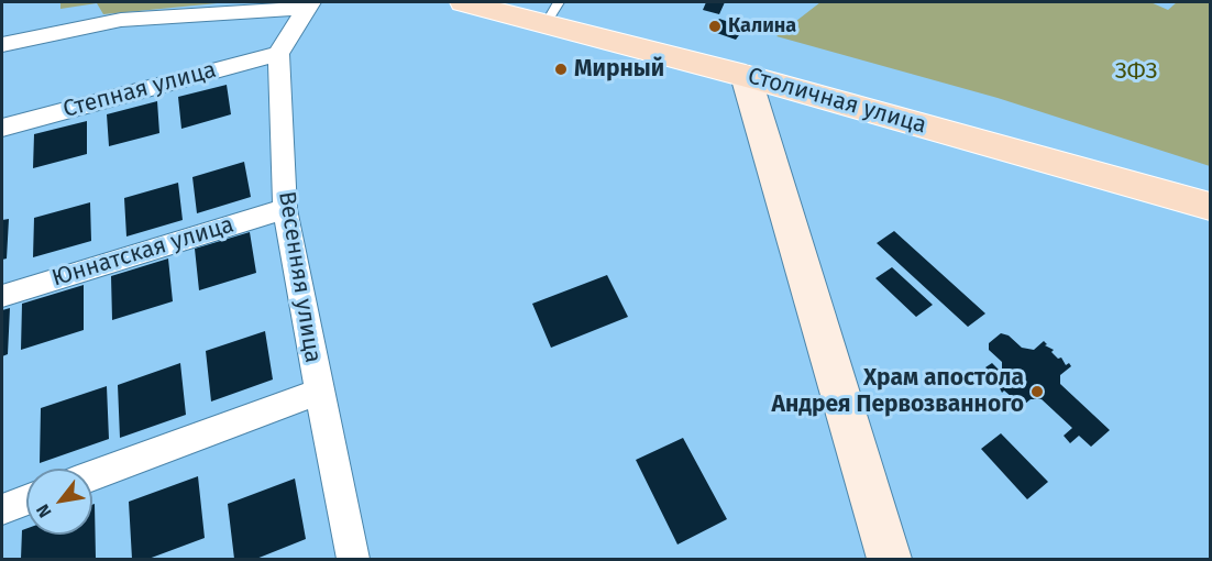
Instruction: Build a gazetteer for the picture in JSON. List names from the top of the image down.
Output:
{
  "streets": {
    "main road": ["Столичная улица"],
    "street": ["Степная улица", "Юннатская улица", "Весенняя улица"]
  },
  "crossings": [
    ["Степная улица", "Весенняя улица"],
    ["Юннатская улица", "Весенняя улица"]
  ],
  "parks": ["ЗФЗ"],
  "places": ["Калина", "Мирный", "Храм апостола Андрея Первозванного"],
  "north": "bottom left"
}
